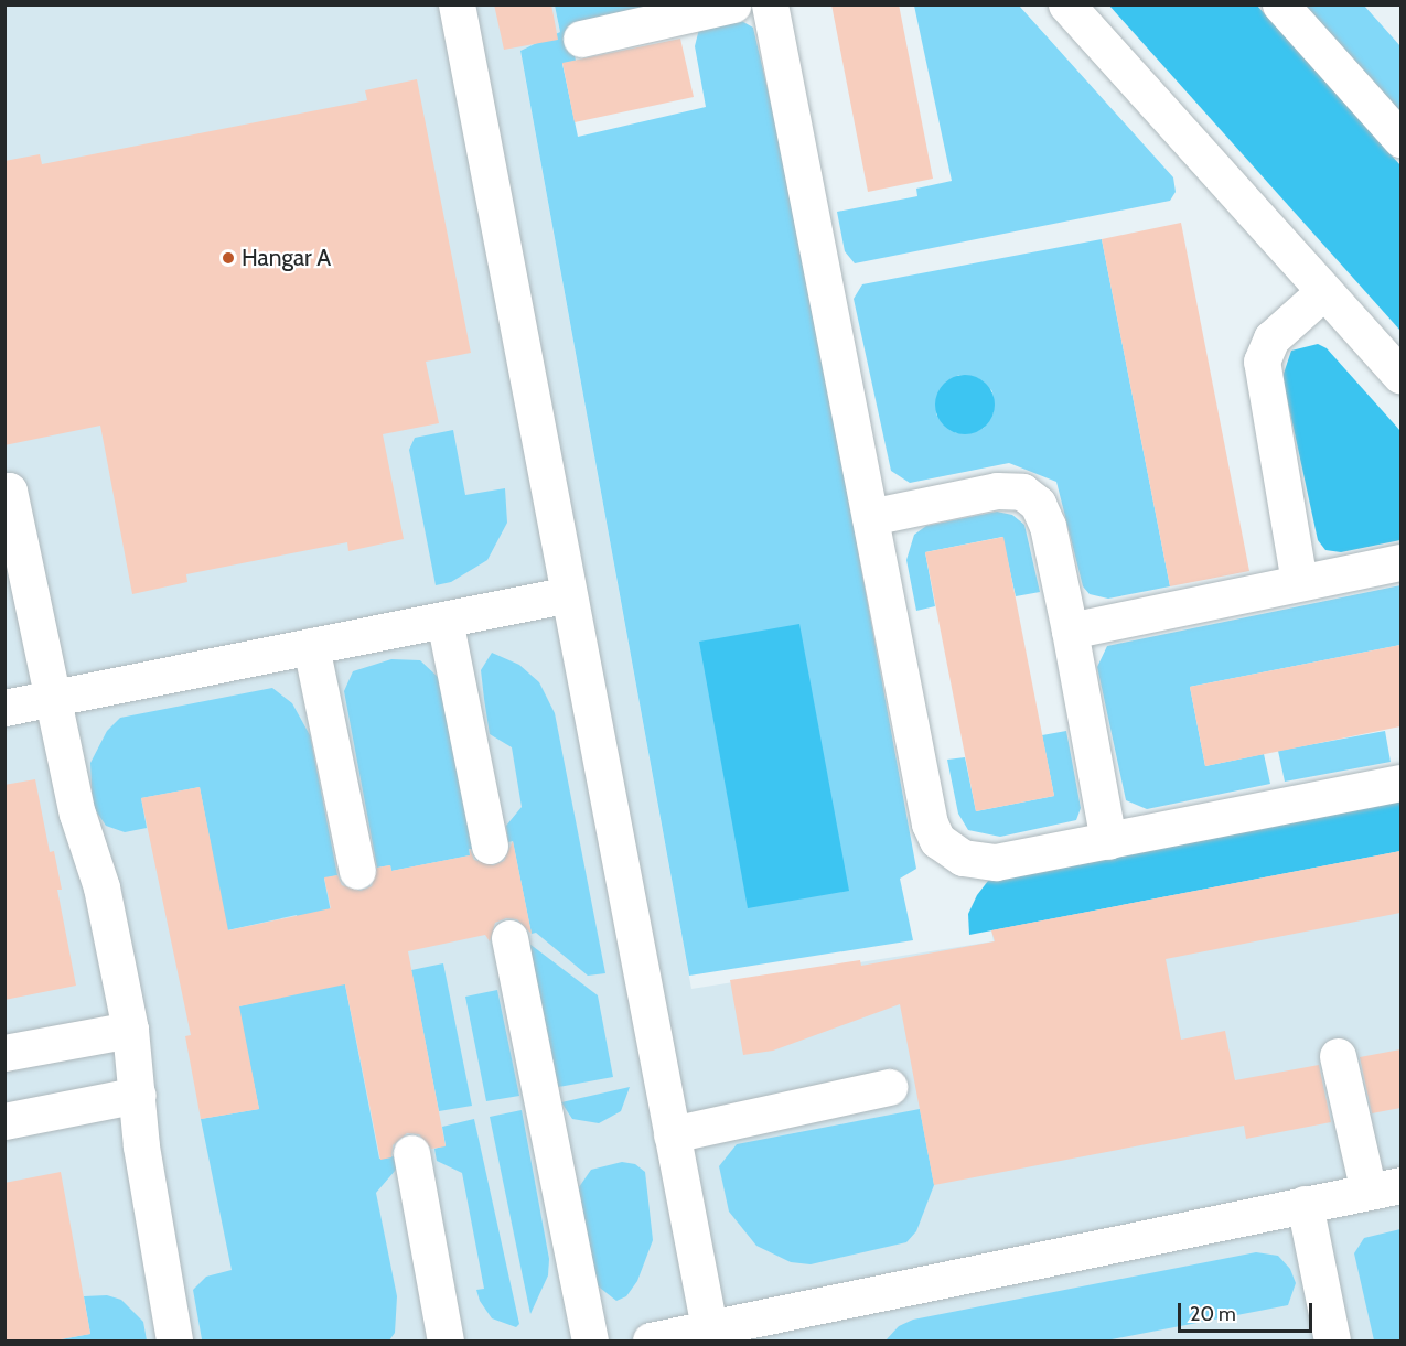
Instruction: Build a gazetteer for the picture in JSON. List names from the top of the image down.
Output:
{
  "places": ["Hangar A"],
  "scale_bar": "20 m"
}
